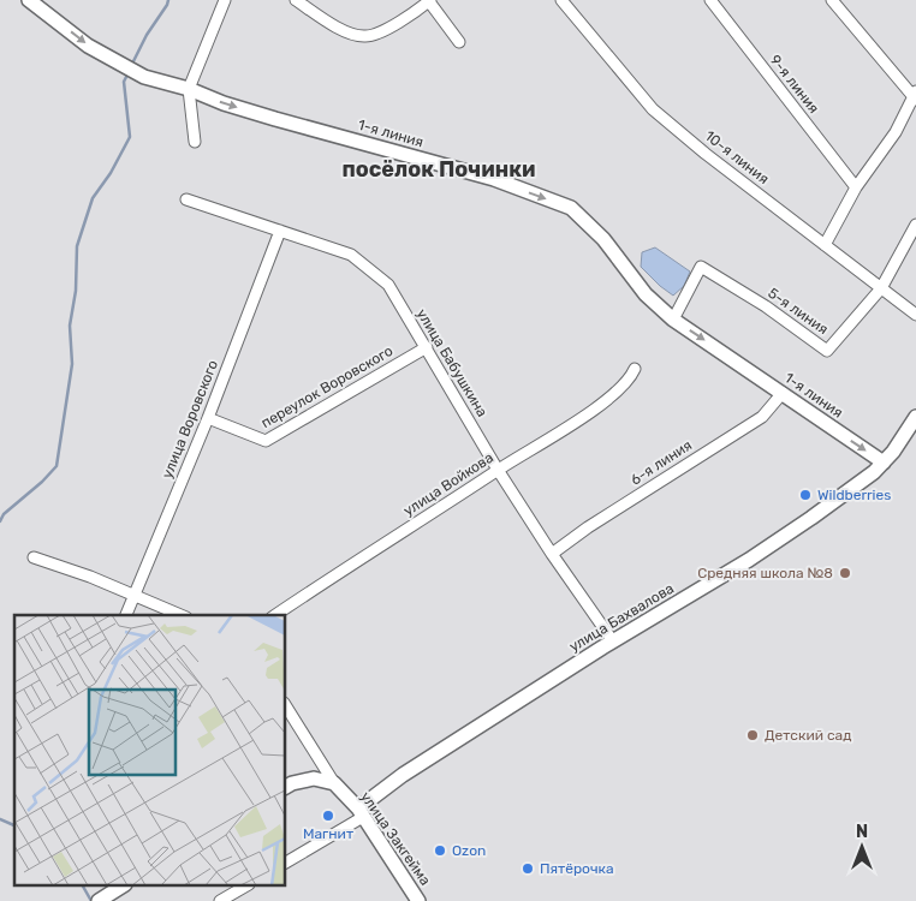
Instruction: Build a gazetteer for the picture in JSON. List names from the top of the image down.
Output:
{
  "streets": {
    "street": [
      "9-я линия",
      "1-я линия",
      "10-я линия",
      "5-я линия",
      "улица Бабушкина",
      "переулок Воровского",
      "улица Воровского",
      "6-я линия",
      "улица Войкова",
      "улица Бахвалова",
      "улица Закгейма"
    ]
  },
  "crossings": [
    ["1-я линия", "5-я линия"],
    ["1-я линия", "6-я линия"],
    ["1-я линия", "улица Бахвалова"],
    ["10-я линия", "5-я линия"],
    ["улица Бабушкина", "переулок Воровского"],
    ["улица Бабушкина", "улица Воровского"],
    ["улица Бабушкина", "6-я линия"],
    ["улица Бабушкина", "улица Войкова"],
    ["улица Бабушкина", "улица Бахвалова"],
    ["переулок Воровского", "улица Воровского"],
    ["улица Бахвалова", "улица Закгейма"]
  ],
  "one_way": ["1-я линия"],
  "districts": ["посёлок Починки"],
  "places": [
    "Wildberries",
    "Средняя школа №8",
    "Детский сад",
    "Магнит",
    "Ozon",
    "Пятёрочка"
  ],
  "north": "top"
}
